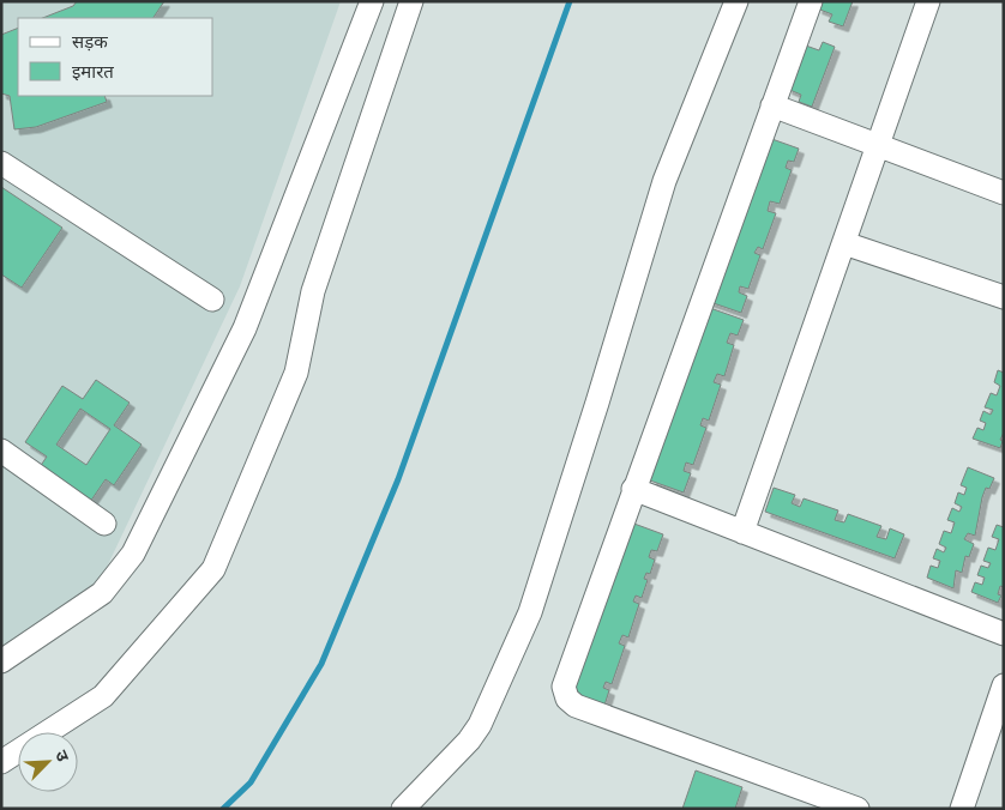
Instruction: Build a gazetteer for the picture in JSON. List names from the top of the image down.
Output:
{
  "legend": ["सड़क", "इमारत"],
  "north": "top right"
}
